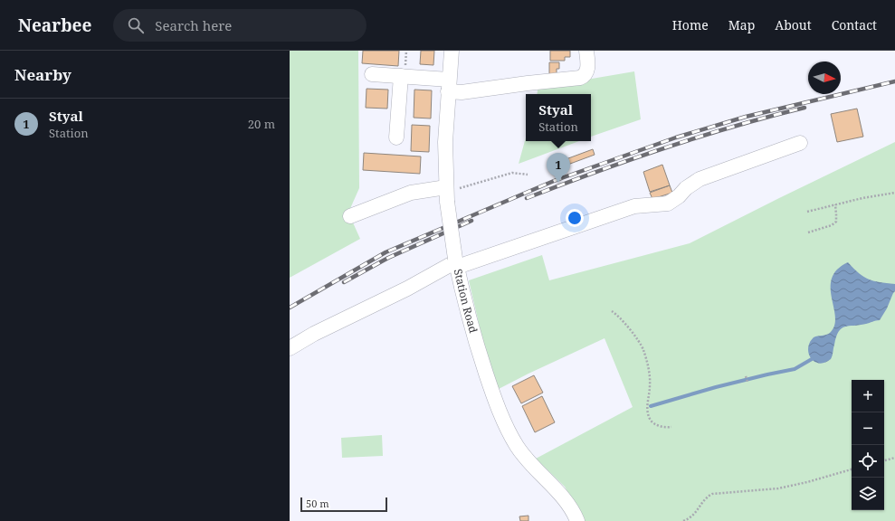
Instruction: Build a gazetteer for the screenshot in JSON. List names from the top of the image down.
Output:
{
  "streets": {
    "street": ["Station Road"]
  },
  "scale_bar": "50 m",
  "north": "right",
  "page": {
    "header": "Nearbee",
    "search": "Search here",
    "nav": [
      "Home",
      "Map",
      "About",
      "Contact"
    ],
    "heading": "Nearby",
    "popup": ["Styal", "Station"],
    "list": [
      {
        "mark": "1",
        "name": "Styal",
        "note": "Station",
        "value": "20 m"
      }
    ],
    "pins": "1",
    "map_buttons": ["+", "−"],
    "scale": "50 m"
  }
}
